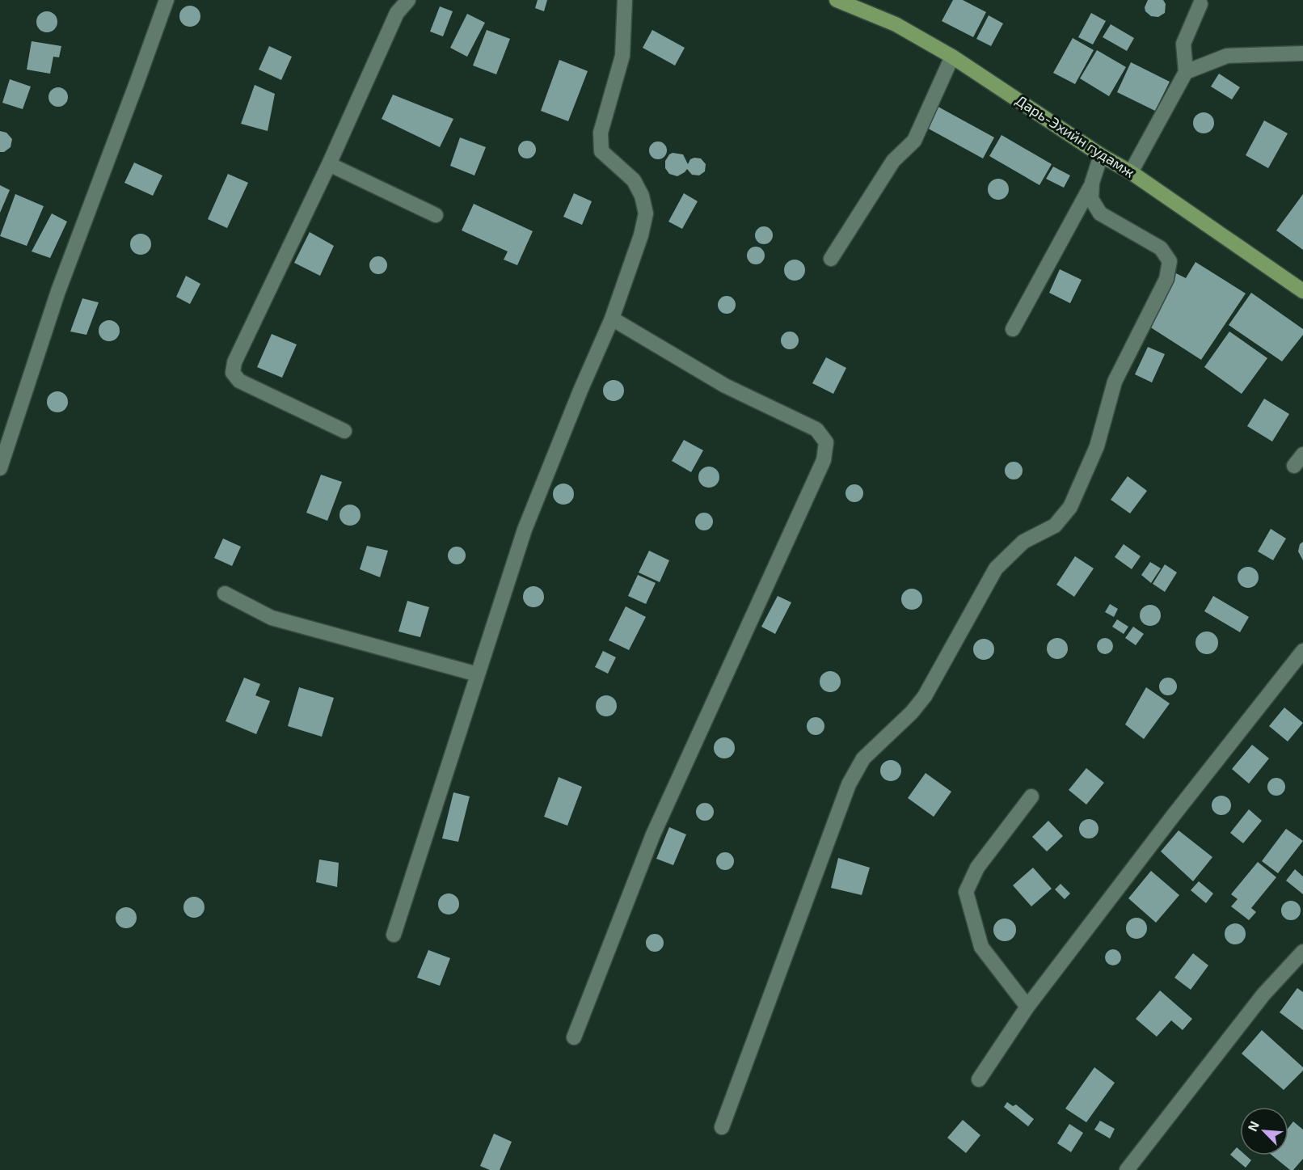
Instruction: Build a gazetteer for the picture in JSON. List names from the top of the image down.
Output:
{
  "streets": {
    "main road": ["Дарь-Эхийн гудамж"]
  },
  "north": "top left"
}
